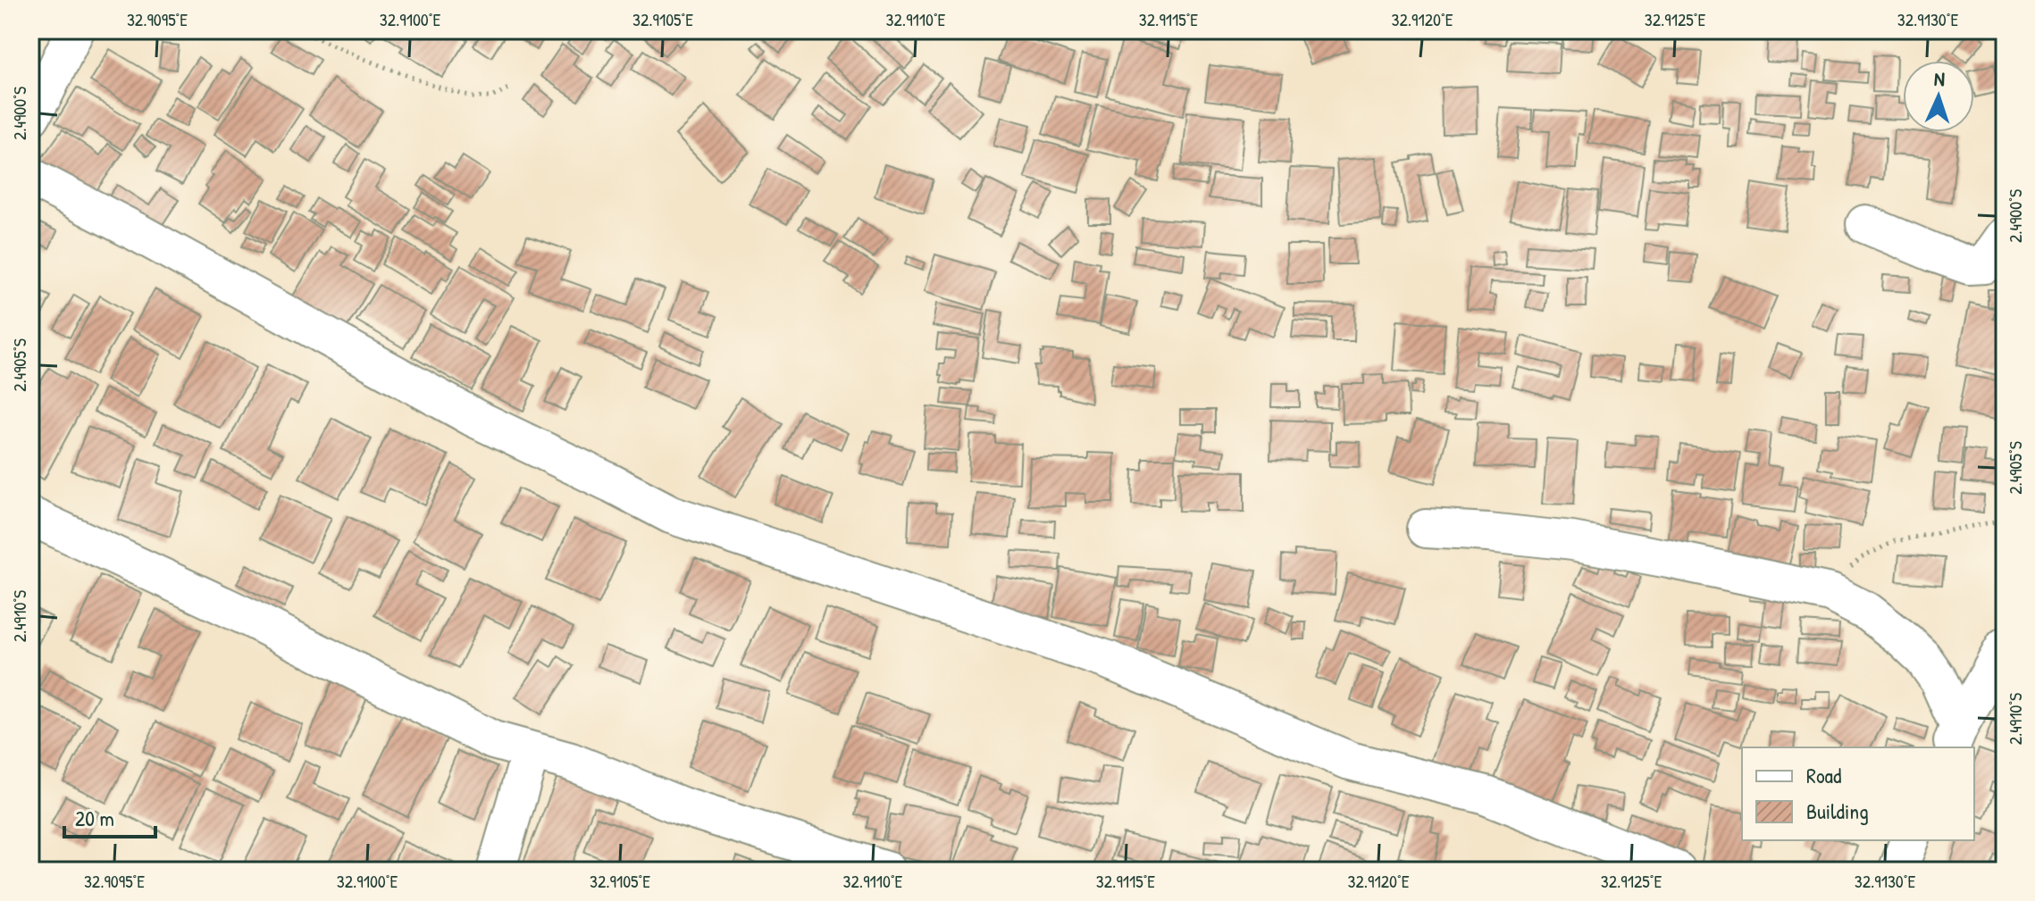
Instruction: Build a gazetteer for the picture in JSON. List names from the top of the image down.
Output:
{
  "legend": ["Road", "Building"],
  "scale_bar": "20 m",
  "north": "top",
  "coordinates": [
    "32.9095°E",
    "32.9100°E",
    "32.9105°E",
    "32.9110°E",
    "32.9115°E",
    "32.9120°E",
    "32.9125°E",
    "32.9130°E",
    "2.4900°S",
    "2.4905°S",
    "2.4910°S"
  ]
}
